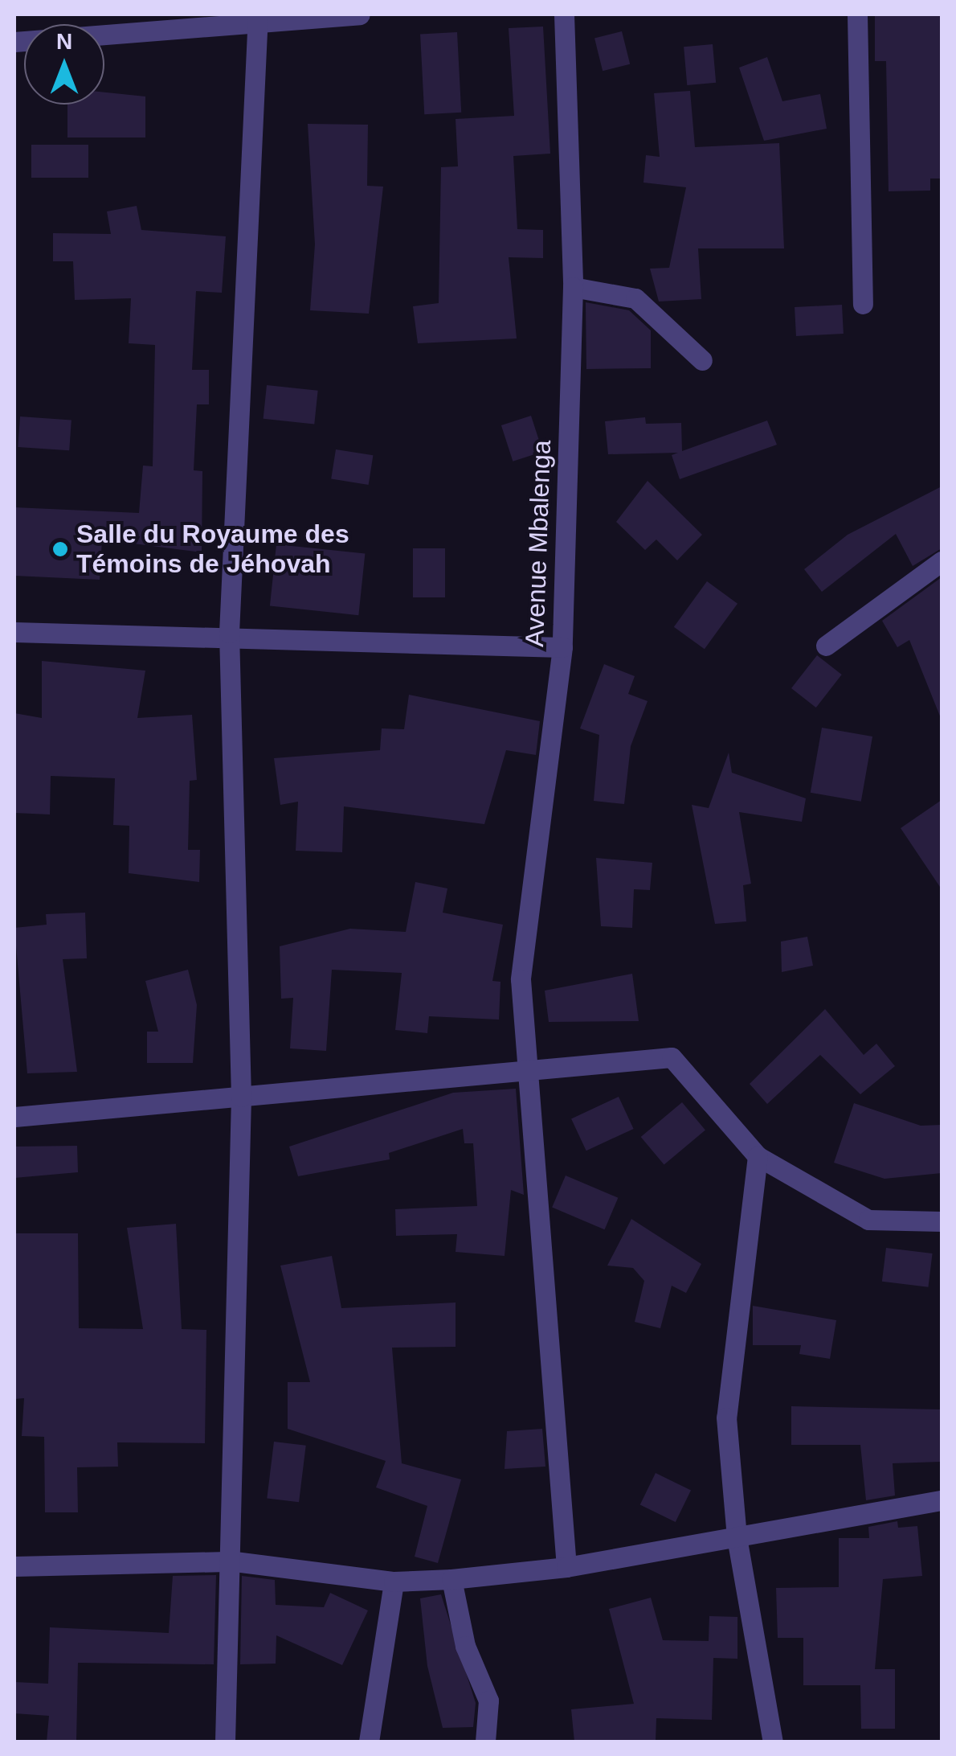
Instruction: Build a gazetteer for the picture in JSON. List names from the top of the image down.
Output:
{
  "streets": {
    "street": ["Avenue Mbalenga"]
  },
  "places": ["Salle du Royaume des Témoins de Jéhovah"],
  "north": "top"
}
